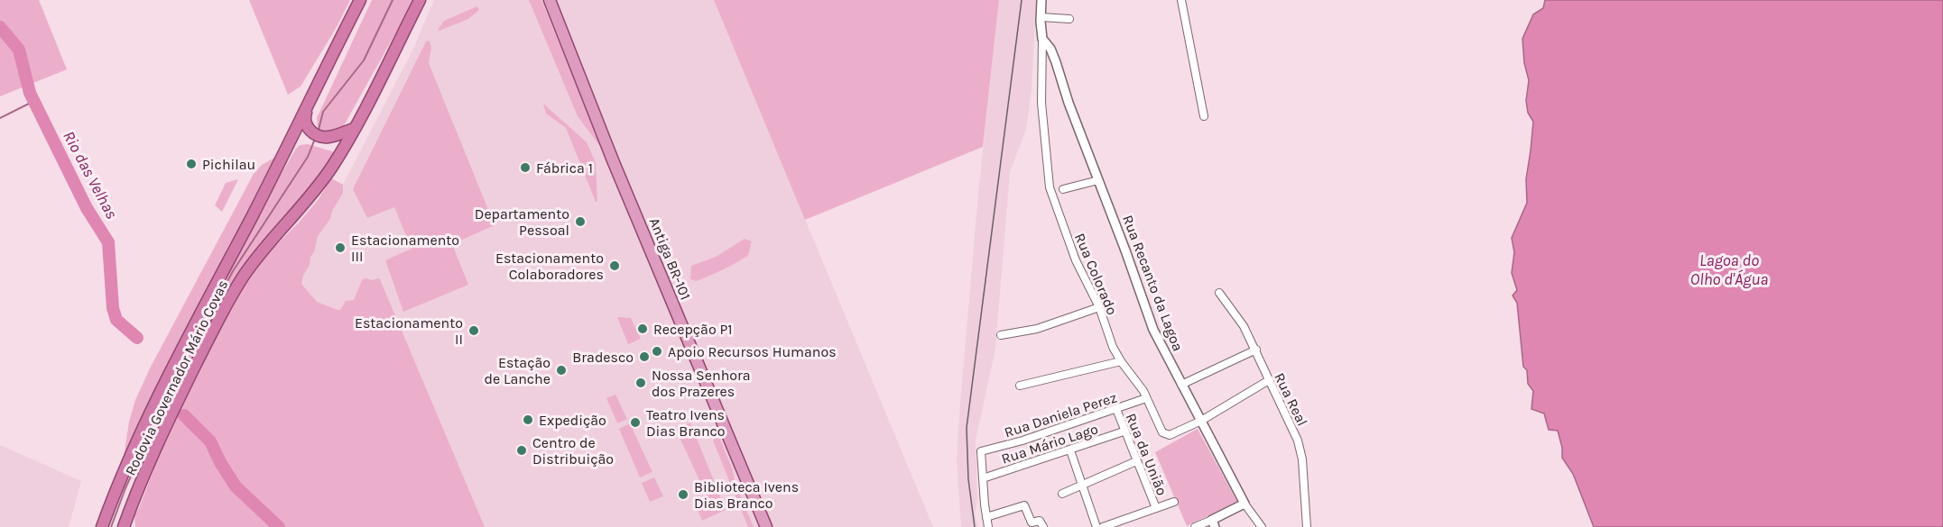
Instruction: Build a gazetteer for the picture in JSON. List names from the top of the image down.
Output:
{
  "streets": {
    "highway": ["Rodovia Governador Mário Covas"],
    "main road": ["Antiga BR-101"],
    "street": [
      "Rua Colorado",
      "Rua Recanto da Lagoa",
      "Rua Real",
      "Rua Daniela Perez",
      "Rua Mário Lago",
      "Rua da União"
    ]
  },
  "crossings": [
    ["Rua Colorado", "Rua Recanto da Lagoa"],
    ["Rua Colorado", "Rua Daniela Perez"],
    ["Rua Daniela Perez", "Rua Mário Lago"],
    ["Rua Daniela Perez", "Rua da União"],
    ["Rua Mário Lago", "Rua da União"]
  ],
  "water": ["Rio das Velhas", "Lagoa do Olho d'Água"],
  "places": [
    "Pichilau",
    "Fábrica 1",
    "Departamento Pessoal",
    "Estacionamento III",
    "Estacionamento Colaboradores",
    "Recepção P1",
    "Estacionamento II",
    "Apoio Recursos Humanos",
    "Bradesco",
    "Estação de Lanche",
    "Nossa Senhora dos Prazeres",
    "Expedição",
    "Teatro Ivens Dias Branco",
    "Centro de Distribuição",
    "Biblioteca Ivens Dias Branco"
  ]
}
